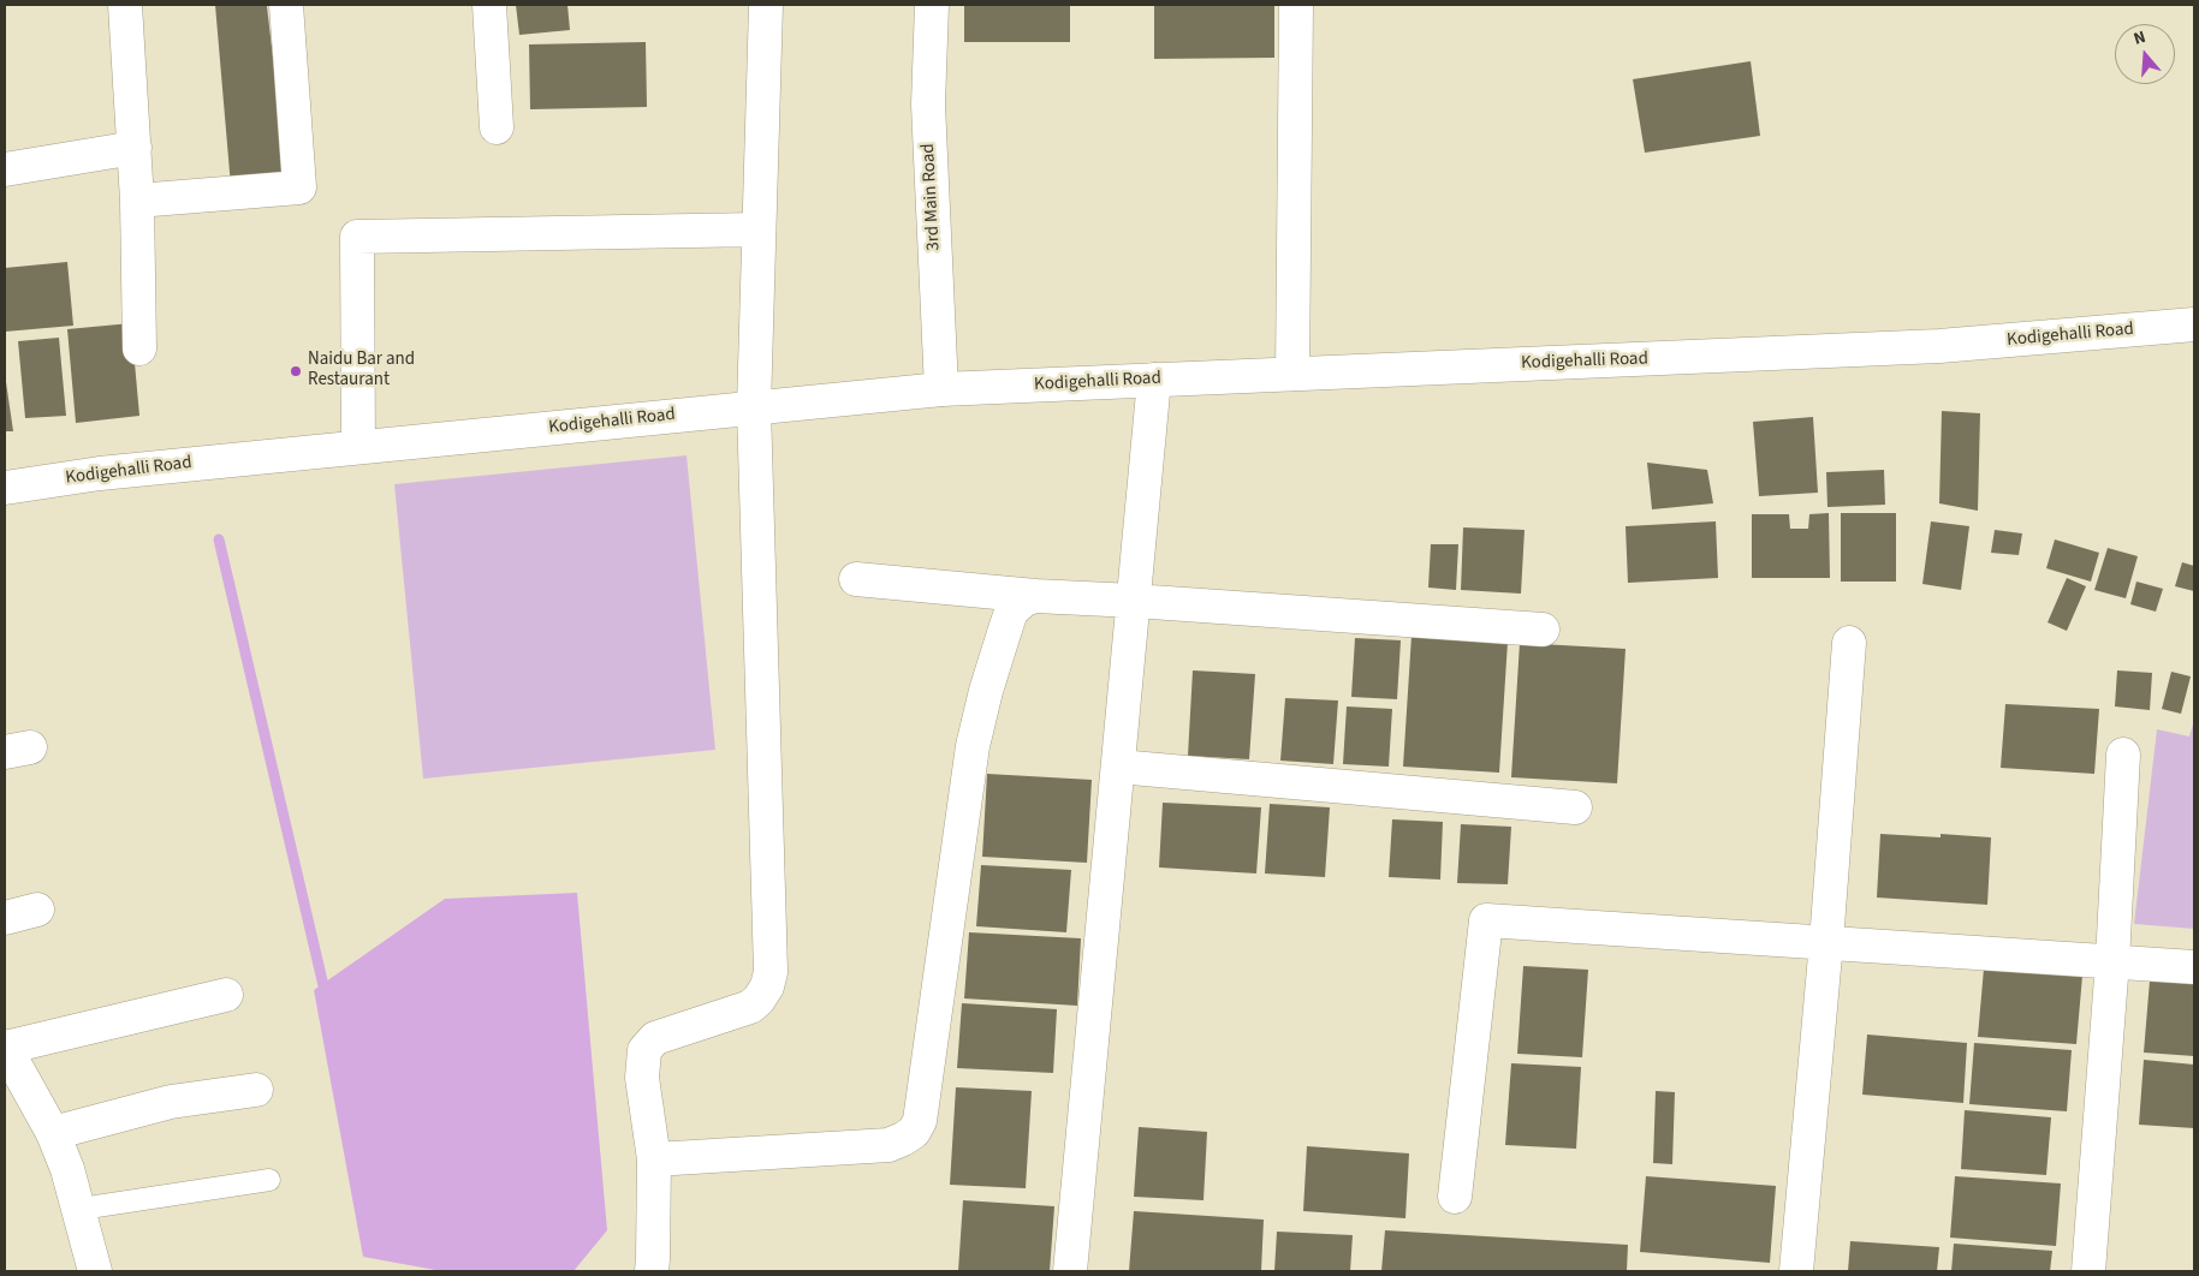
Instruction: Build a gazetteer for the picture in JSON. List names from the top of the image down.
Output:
{
  "streets": {
    "street": ["3rd Main Road", "Kodigehalli Road"]
  },
  "crossings": [
    ["3rd Main Road", "Kodigehalli Road"]
  ],
  "places": ["Naidu Bar and Restaurant"],
  "north": "top"
}
